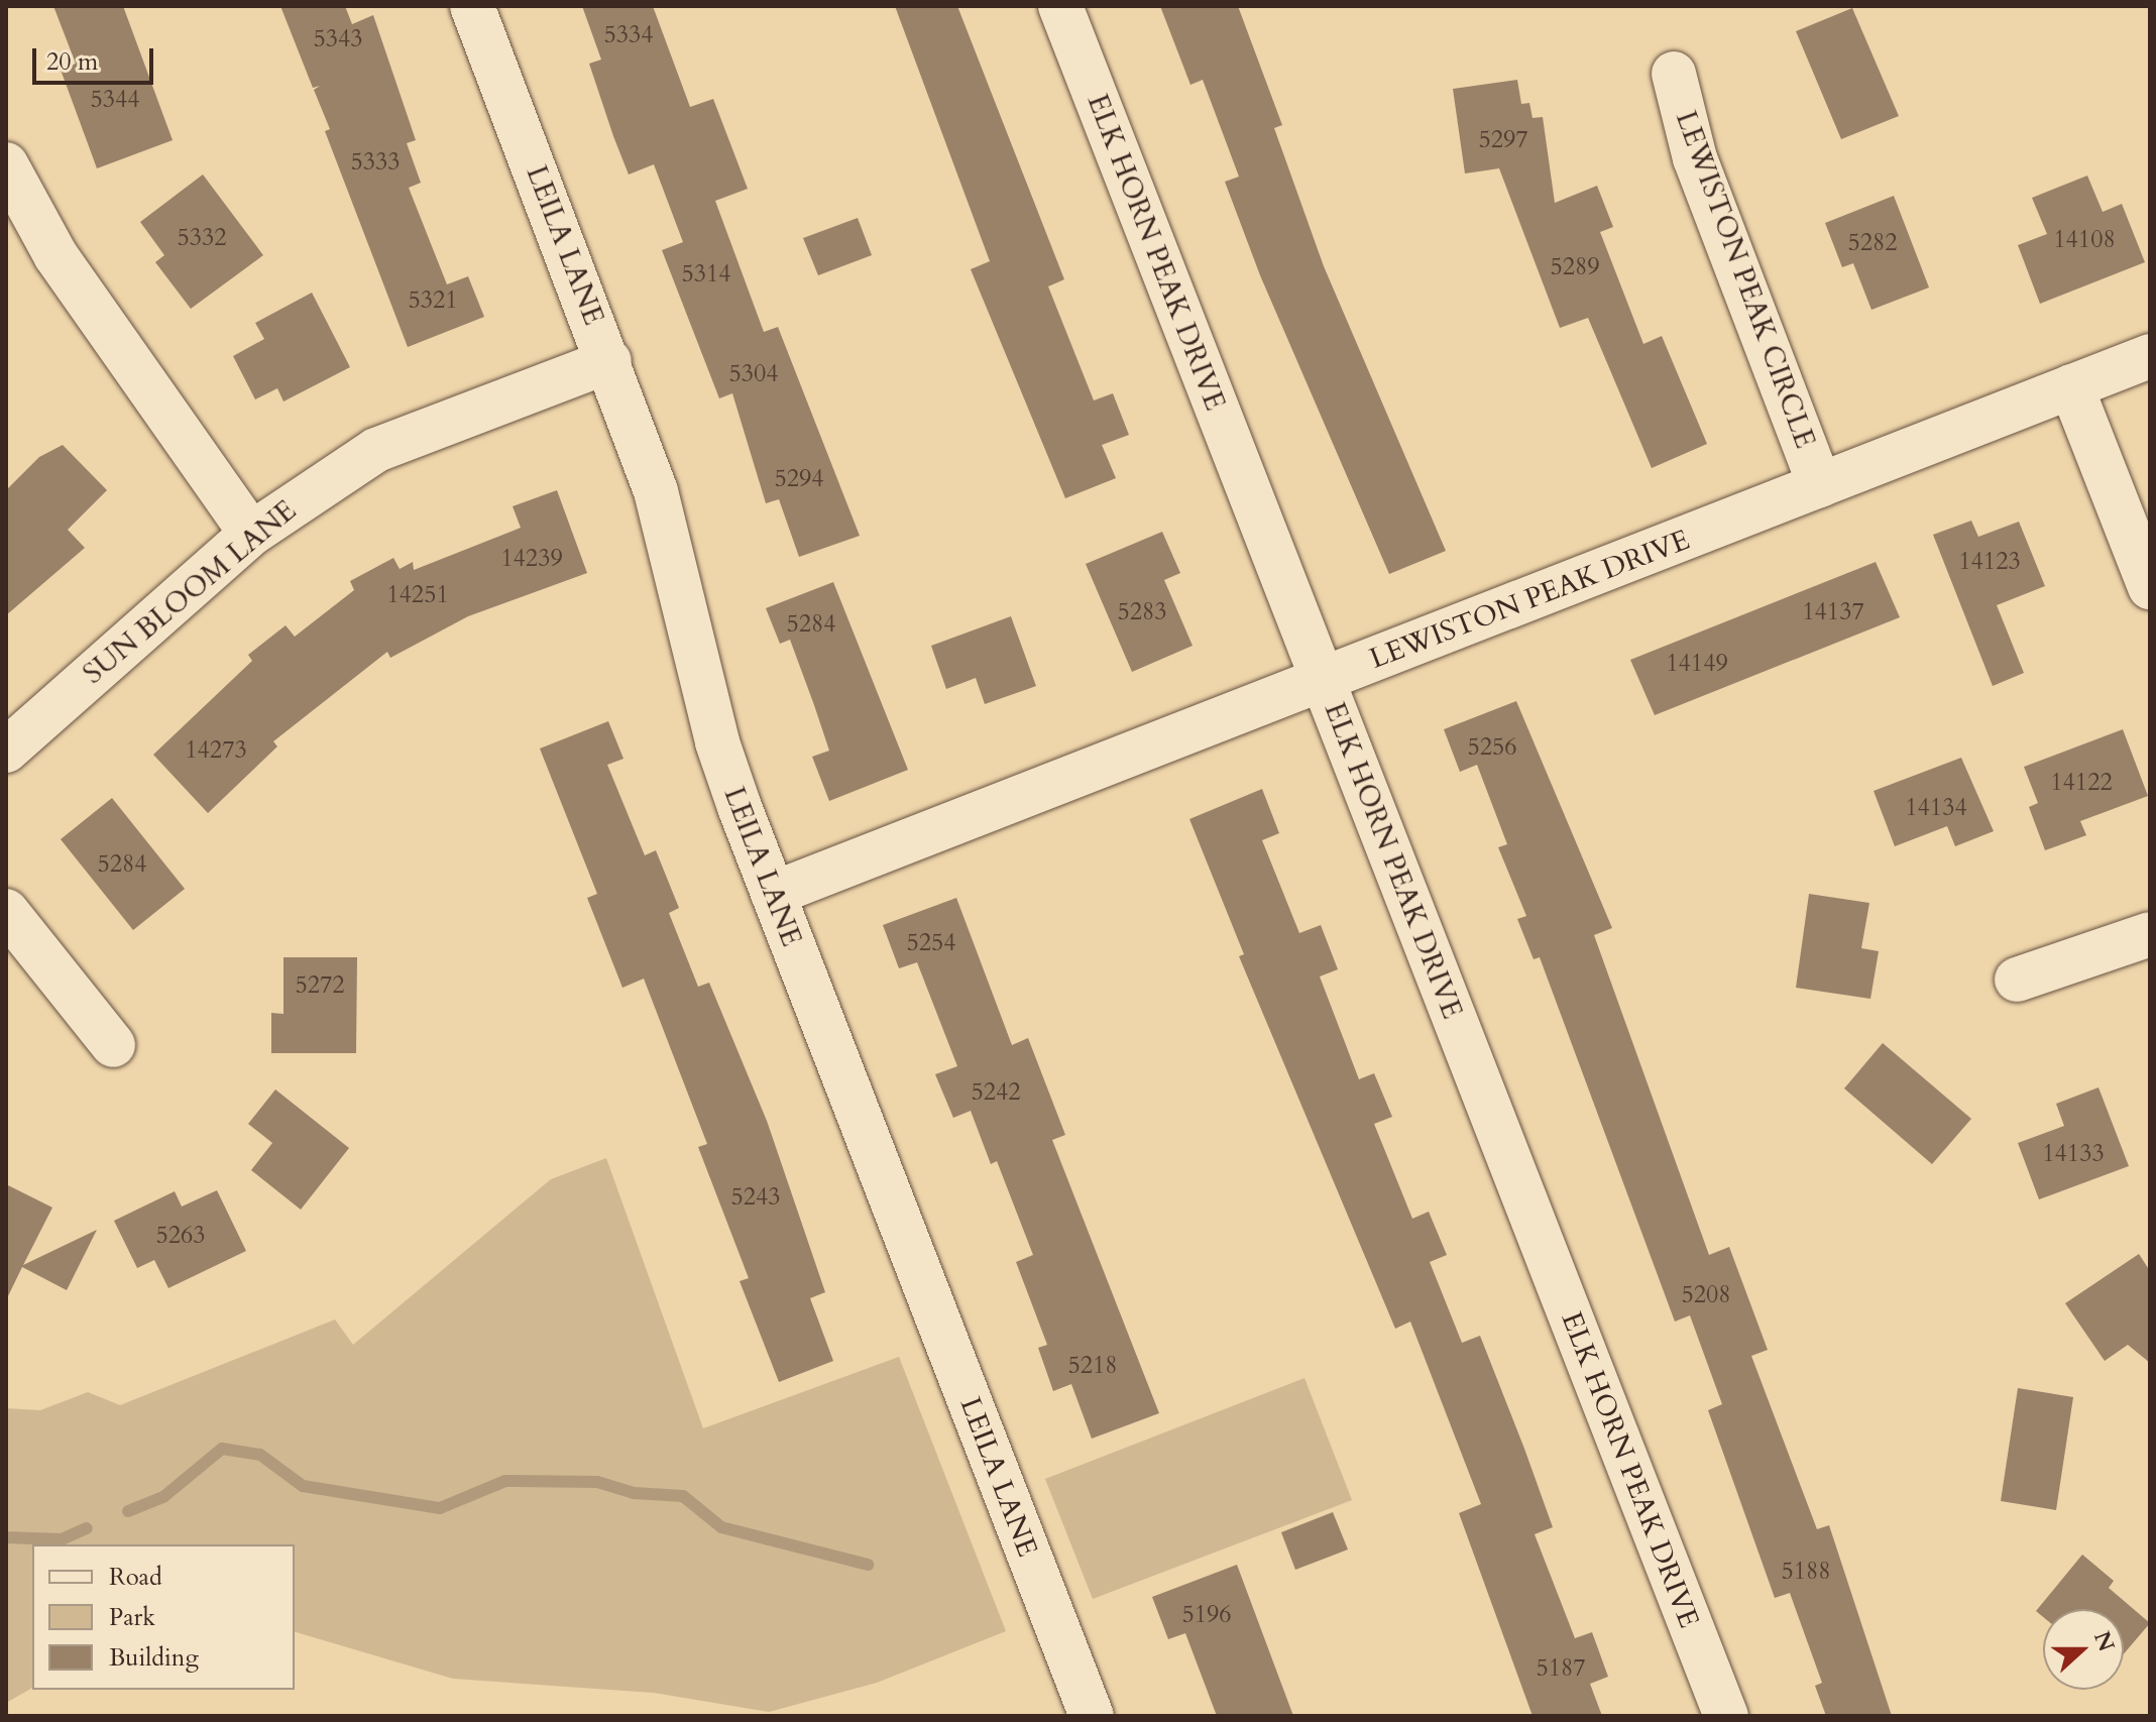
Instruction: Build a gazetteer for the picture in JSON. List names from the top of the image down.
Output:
{
  "streets": {
    "street": [
      "LEILA LANE",
      "ELK HORN PEAK DRIVE",
      "LEWISTON PEAK CIRCLE",
      "SUN BLOOM LANE",
      "LEWISTON PEAK DRIVE"
    ]
  },
  "crossings": [
    ["LEILA LANE", "SUN BLOOM LANE"],
    ["LEILA LANE", "LEWISTON PEAK DRIVE"],
    ["ELK HORN PEAK DRIVE", "LEWISTON PEAK DRIVE"],
    ["LEWISTON PEAK CIRCLE", "LEWISTON PEAK DRIVE"]
  ],
  "house_numbers": [
    "5334",
    "5343",
    "5344",
    "5297",
    "5333",
    "5332",
    "14108",
    "5282",
    "5289",
    "5314",
    "5321",
    "5304",
    "5294",
    "14239",
    "14123",
    "14251",
    "5283",
    "14137",
    "5284",
    "14149",
    "5256",
    "14273",
    "14122",
    "14134",
    "5284",
    "5254",
    "5272",
    "5242",
    "14133",
    "5243",
    "5263",
    "5208",
    "5218",
    "5188",
    "5196",
    "5187"
  ],
  "legend": ["Road", "Park", "Building"],
  "scale_bar": "20 m",
  "north": "right"
}
